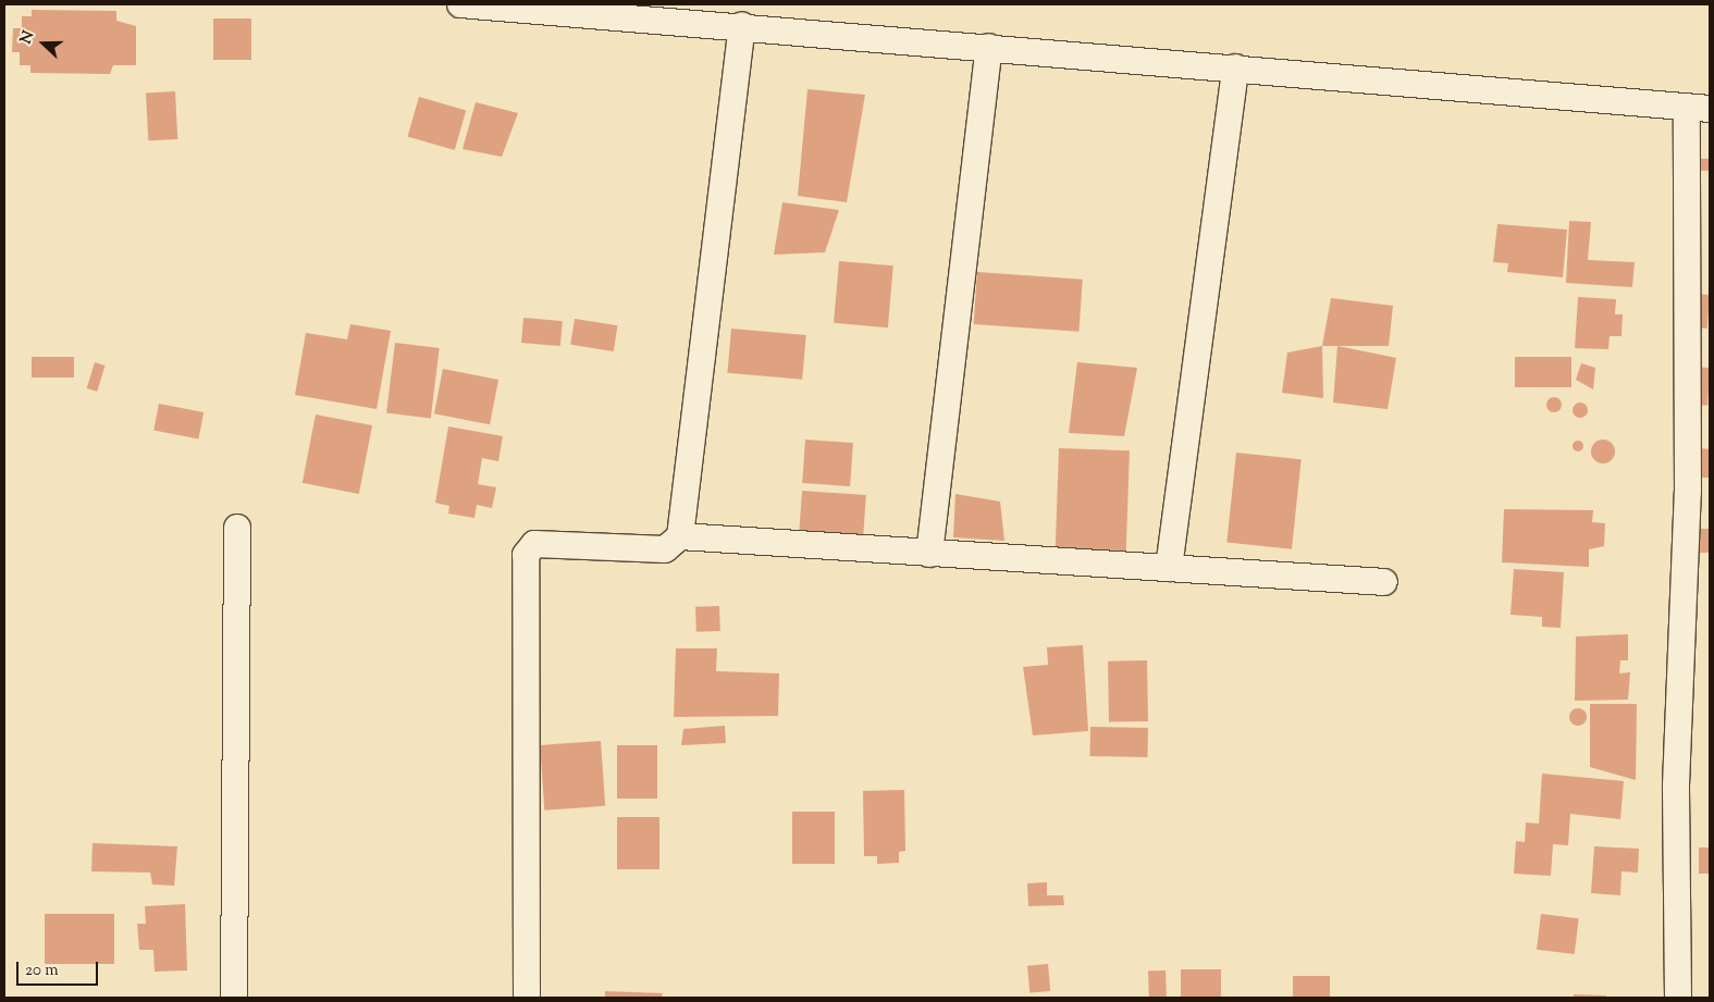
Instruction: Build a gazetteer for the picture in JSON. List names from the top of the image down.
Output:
{
  "scale_bar": "20 m",
  "north": "left"
}
